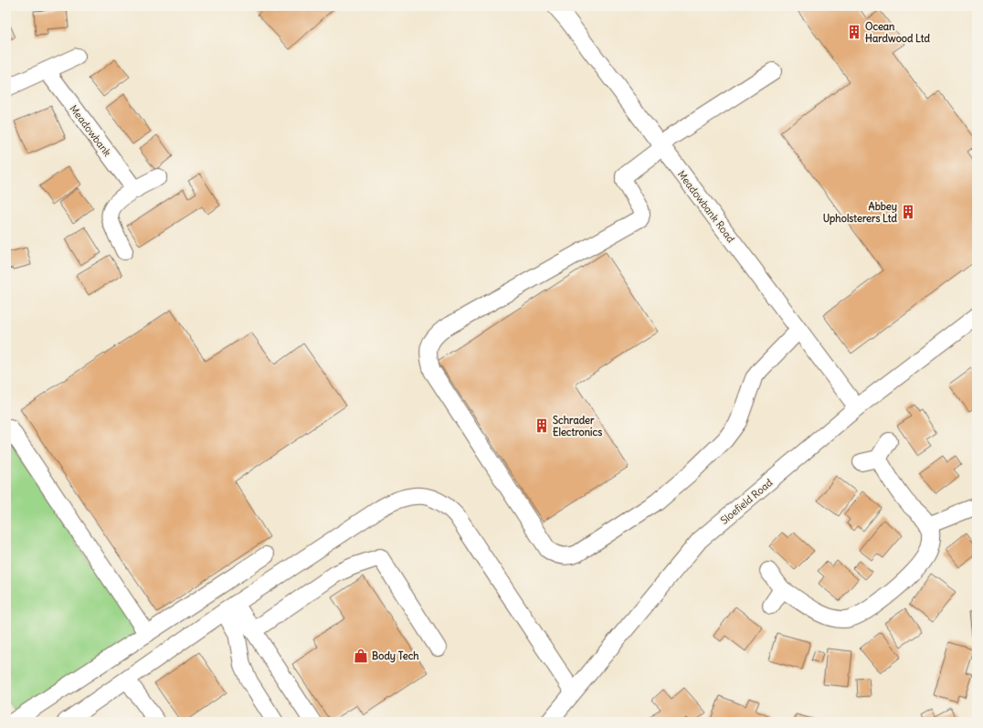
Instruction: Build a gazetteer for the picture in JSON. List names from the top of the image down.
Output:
{
  "streets": {
    "street": ["Meadowbank", "Meadowbank Road", "Sloefield Road"]
  },
  "crossings": [
    ["Meadowbank Road", "Sloefield Road"]
  ],
  "places": {
    "building": ["Ocean Hardwood Ltd", "Abbey Upholsterers Ltd", "Schrader Electronics"],
    "shop": ["Body Tech"]
  }
}
